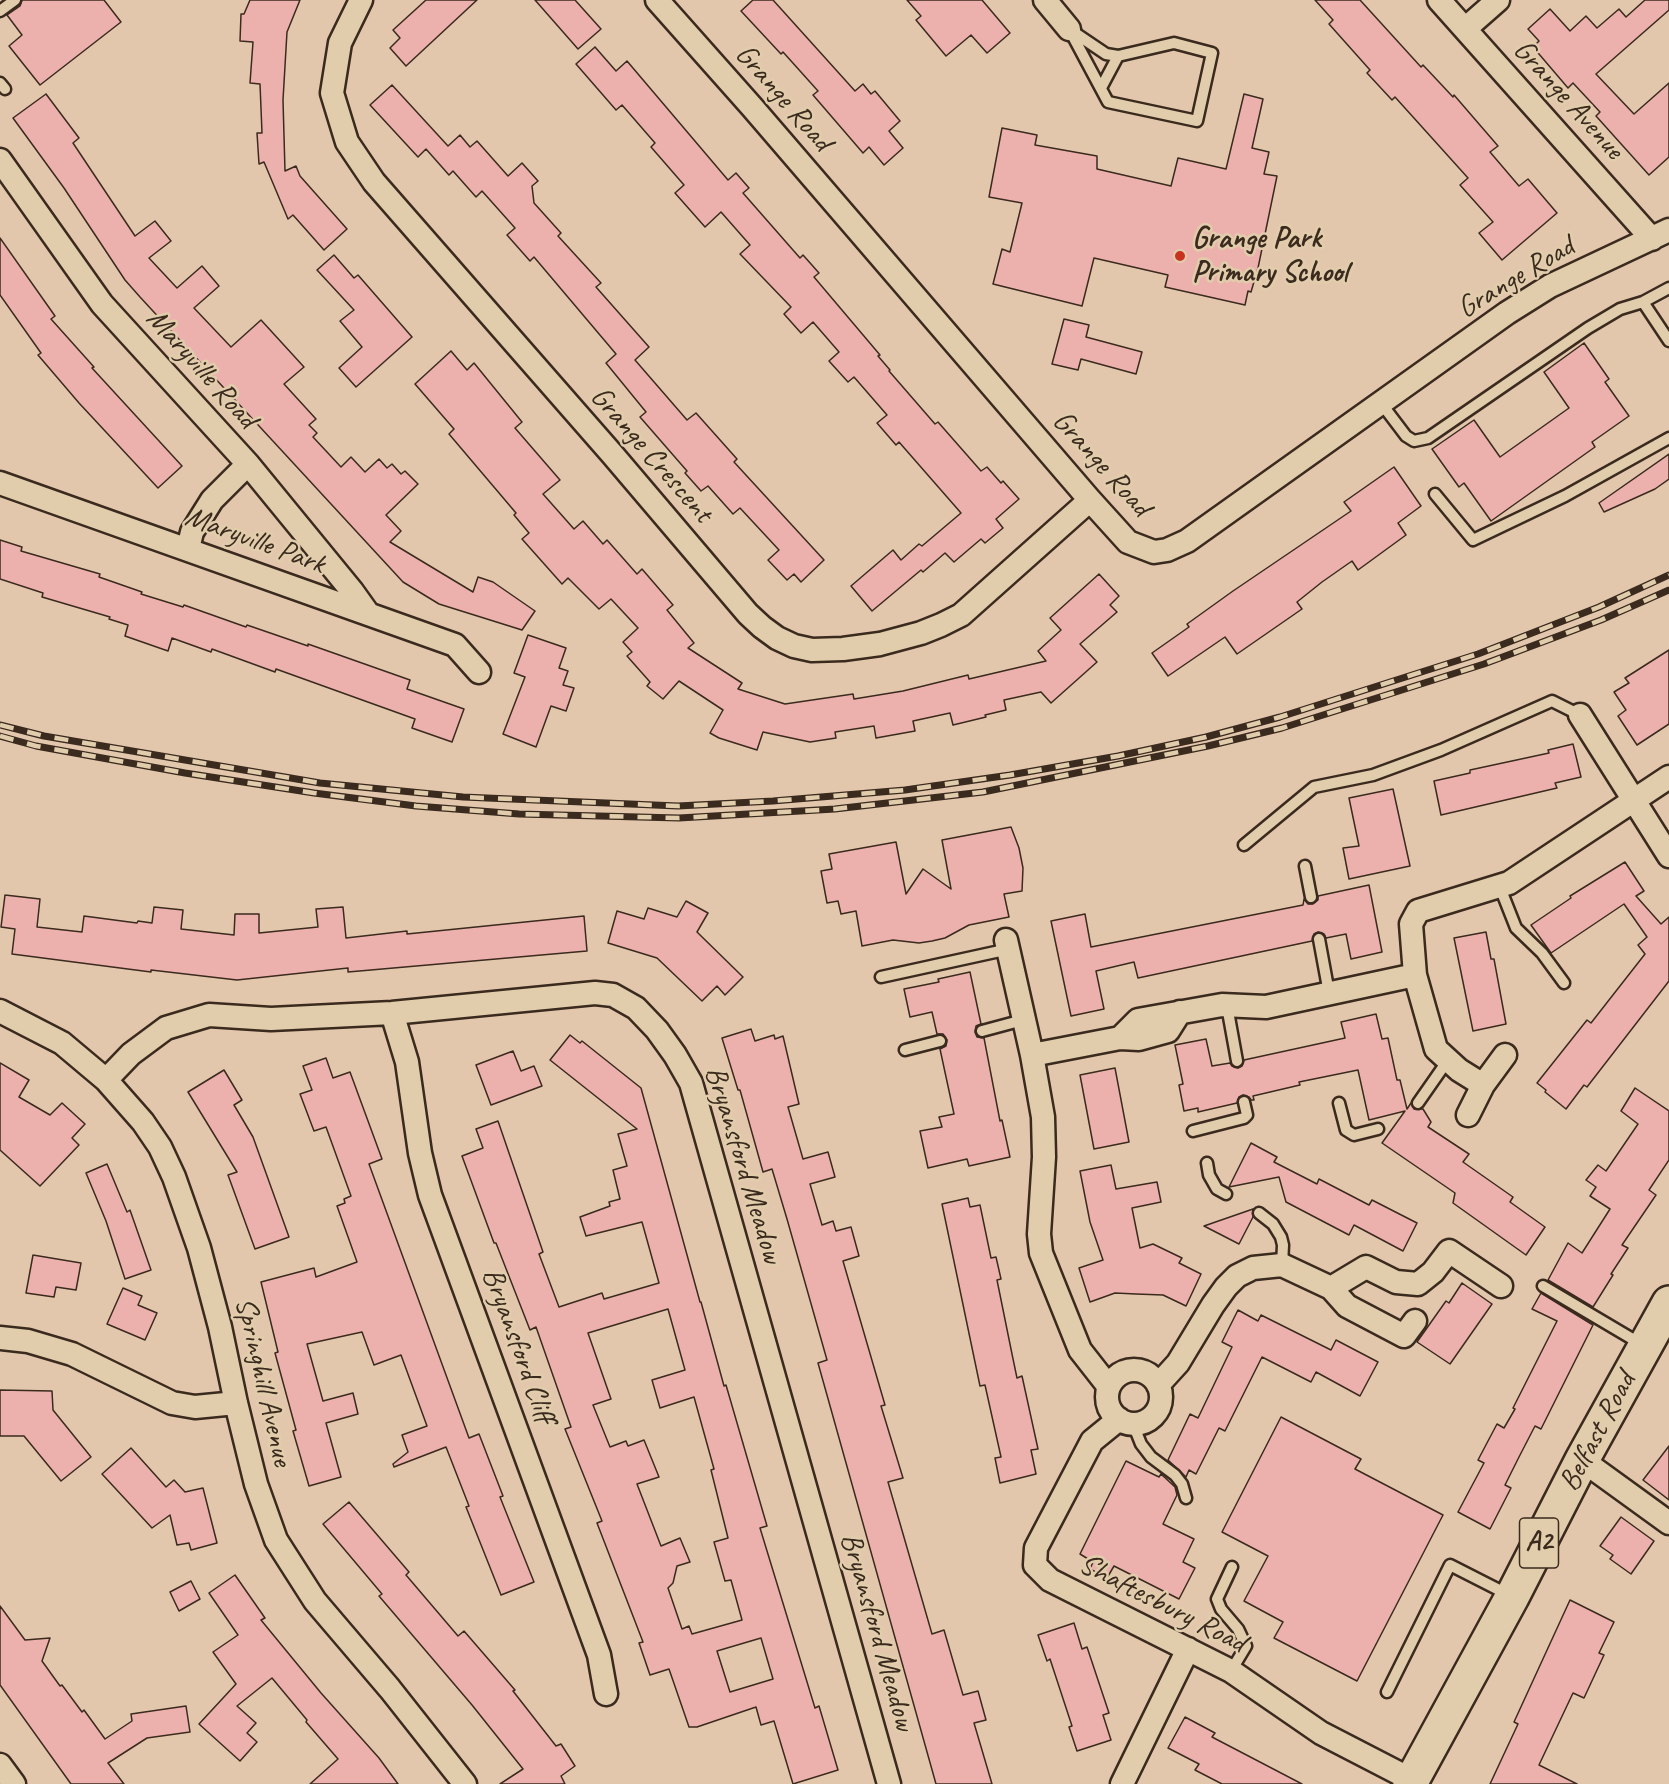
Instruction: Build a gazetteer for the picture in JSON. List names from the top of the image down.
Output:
{
  "streets": {
    "main road": ["Belfast Road", "A2"],
    "street": [
      "Grange Road",
      "Grange Avenue",
      "Maryville Road",
      "Grange Crescent",
      "Maryville Park",
      "Bryansford Meadow",
      "Bryansford Cliff",
      "Springhill Avenue",
      "Shaftesbury Road"
    ]
  },
  "crossings": [
    ["Grange Road", "Grange Avenue"],
    ["Grange Road", "Grange Crescent"],
    ["Maryville Road", "Maryville Park"],
    ["Bryansford Meadow", "Bryansford Cliff"],
    ["Bryansford Meadow", "Springhill Avenue"],
    ["Belfast Road", "Shaftesbury Road"]
  ],
  "places": ["Grange Park Primary School"]
}
